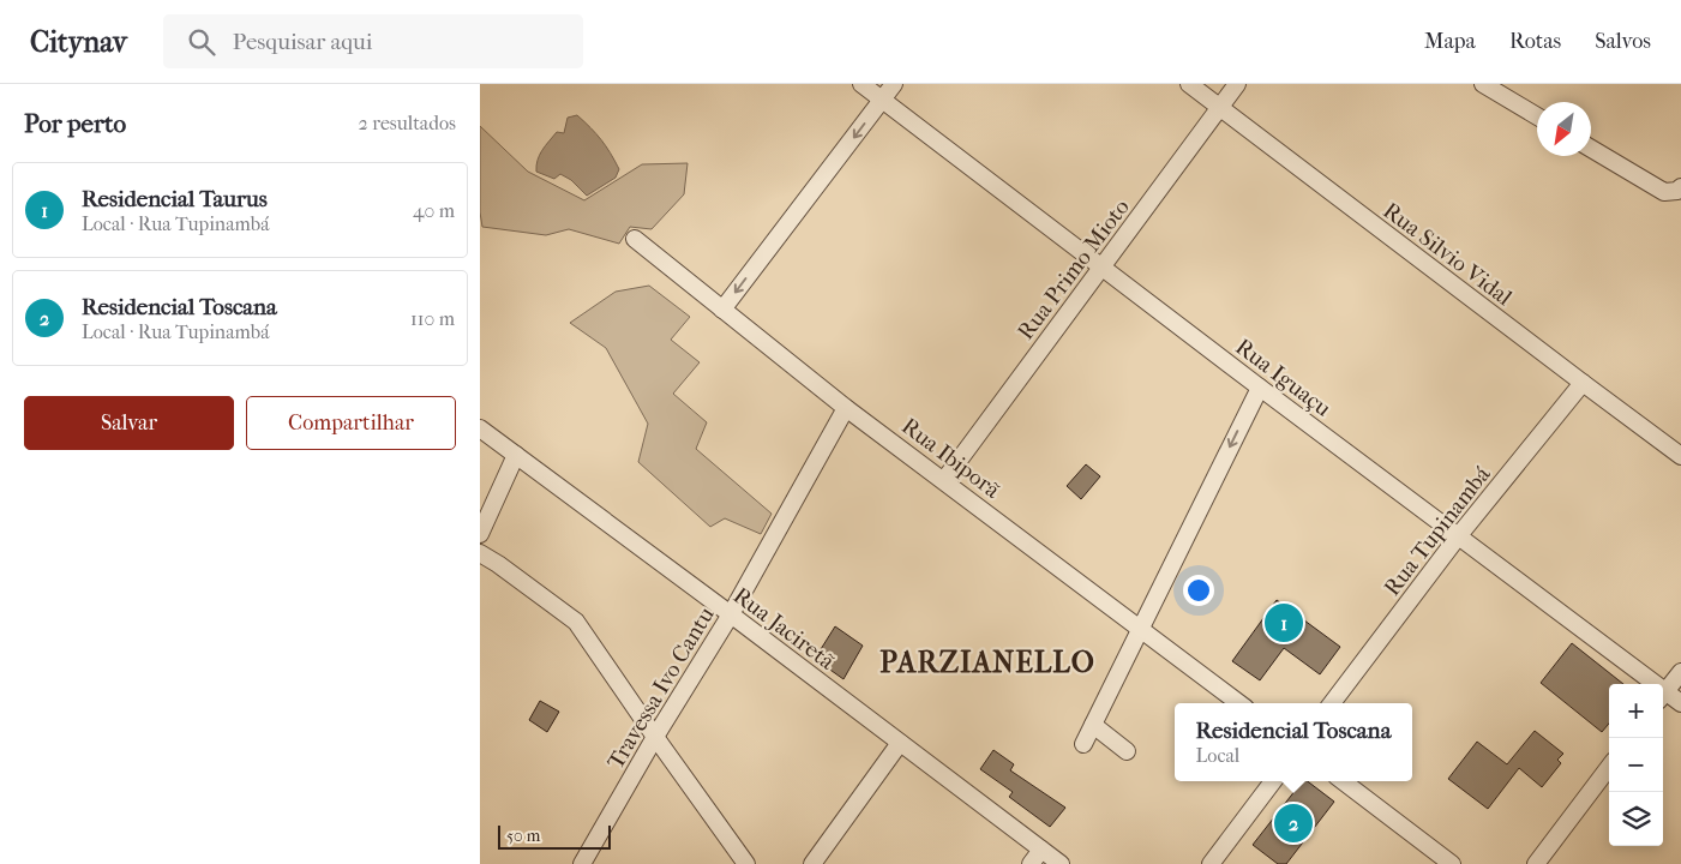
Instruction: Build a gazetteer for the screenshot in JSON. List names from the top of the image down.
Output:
{
  "streets": {
    "street": [
      "Rua Silvio Vidal",
      "Rua Primo Mioto",
      "Rua Iguaçu",
      "Rua Ibiporã",
      "Rua Tupinambá",
      "Rua Jaciretã",
      "Travessa Ivo Cantu"
    ]
  },
  "crossings": [
    ["Rua Silvio Vidal", "Rua Primo Mioto"],
    ["Rua Silvio Vidal", "Rua Tupinambá"],
    ["Rua Primo Mioto", "Rua Iguaçu"],
    ["Rua Primo Mioto", "Rua Ibiporã"],
    ["Rua Iguaçu", "Rua Tupinambá"],
    ["Rua Ibiporã", "Travessa Ivo Cantu"],
    ["Rua Jaciretã", "Travessa Ivo Cantu"]
  ],
  "districts": ["PARZIANELLO"],
  "scale_bar": "50 m",
  "north": "bottom left",
  "page": {
    "header": "Citynav",
    "search": "Pesquisar aqui",
    "nav": ["Mapa", "Rotas", "Salvos"],
    "heading": ["Por perto", "2 resultados"],
    "list": [
      {
        "mark": "1",
        "name": "Residencial Taurus",
        "note": "Local · Rua Tupinambá",
        "value": "40 m"
      },
      {
        "mark": "2",
        "name": "Residencial Toscana",
        "note": "Local · Rua Tupinambá",
        "value": "110 m"
      }
    ],
    "buttons": ["Salvar", "Compartilhar"],
    "pins": ["1", "2"],
    "map_buttons": ["+", "−"],
    "popup": ["Residencial Toscana", "Local"],
    "scale": "50 m"
  }
}
